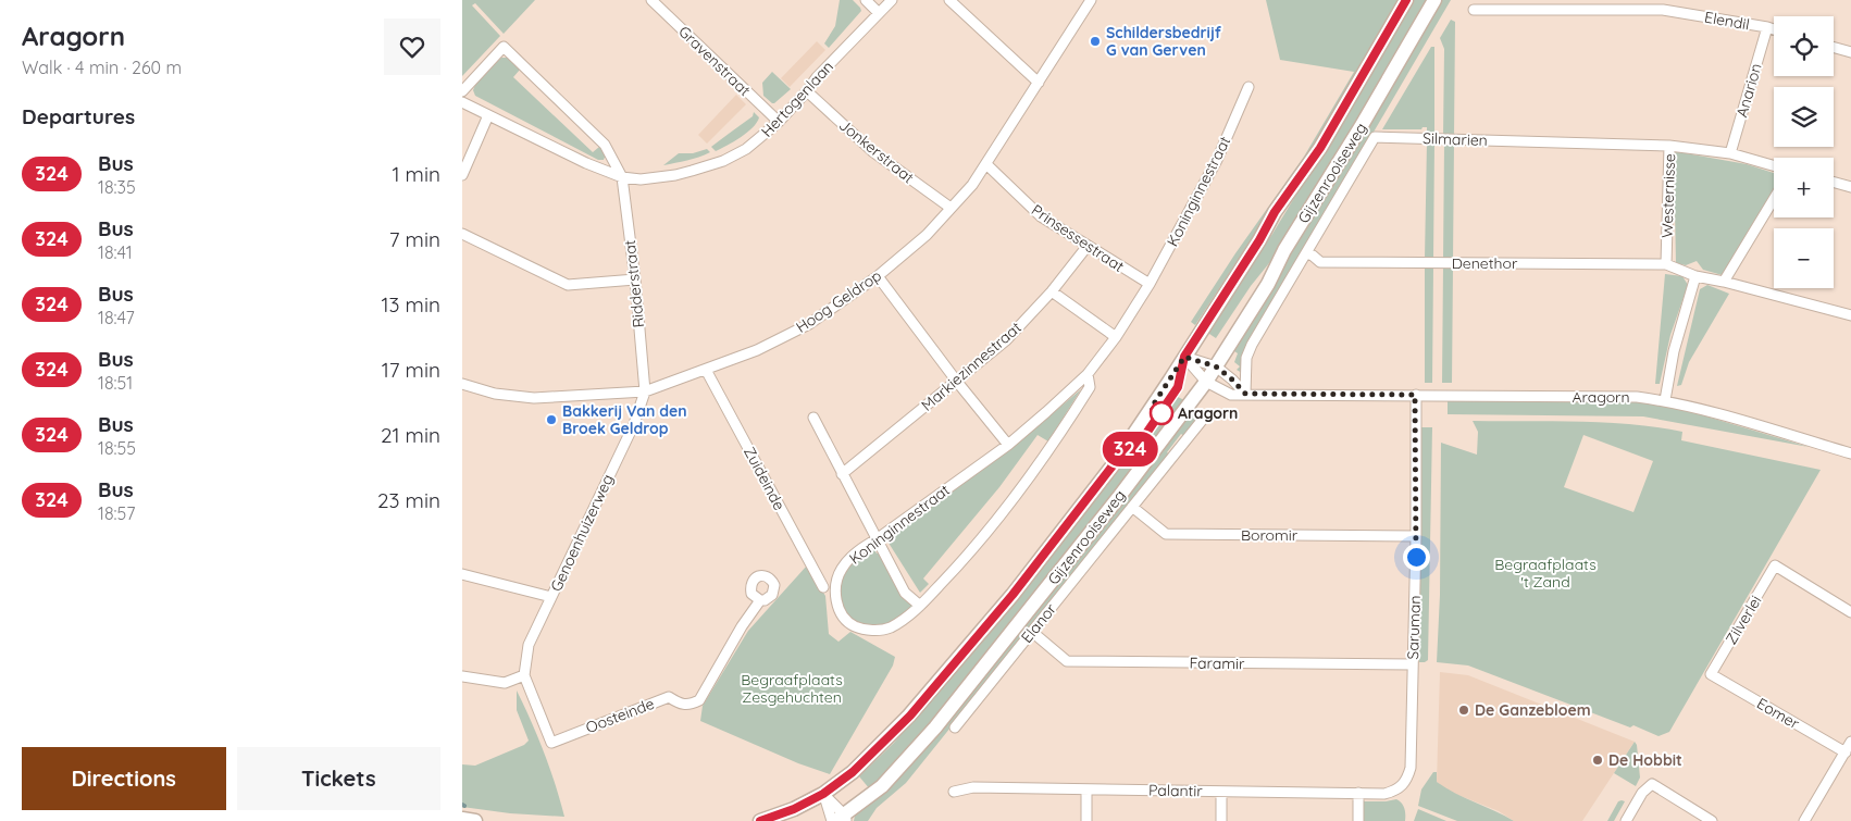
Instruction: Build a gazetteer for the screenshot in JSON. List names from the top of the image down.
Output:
{
  "streets": {
    "main road": ["Gijzenrooiseweg"],
    "street": [
      "Elendil",
      "Gravenstraat",
      "Anarion",
      "Hertogenlaan",
      "Silmarien",
      "Jonkerstraat",
      "Koninginnestraat",
      "Westernisse",
      "Prinsessestraat",
      "Denethor",
      "Ridderstraat",
      "Hoog Geldrop",
      "Markiezinnestraat",
      "Aragorn",
      "Zuideinde",
      "Genoenhuizerweg",
      "Boromir",
      "Zilverlei",
      "Elanor",
      "Saruman",
      "Faramir",
      "Eomer",
      "Oosteinde",
      "Palantir"
    ]
  },
  "crossings": [
    ["Elendil", "Anarion"],
    ["Gravenstraat", "Hertogenlaan"],
    ["Anarion", "Westernisse"],
    ["Hertogenlaan", "Jonkerstraat"],
    ["Hertogenlaan", "Ridderstraat"],
    ["Silmarien", "Westernisse"],
    ["Silmarien", "Denethor"],
    ["Jonkerstraat", "Hoog Geldrop"],
    ["Gijzenrooiseweg", "Aragorn"],
    ["Koninginnestraat", "Prinsessestraat"],
    ["Westernisse", "Denethor"],
    ["Prinsessestraat", "Hoog Geldrop"],
    ["Prinsessestraat", "Markiezinnestraat"],
    ["Ridderstraat", "Hoog Geldrop"],
    ["Ridderstraat", "Genoenhuizerweg"],
    ["Hoog Geldrop", "Zuideinde"],
    ["Hoog Geldrop", "Genoenhuizerweg"],
    ["Aragorn", "Saruman"],
    ["Genoenhuizerweg", "Oosteinde"],
    ["Boromir", "Elanor"],
    ["Boromir", "Saruman"],
    ["Zilverlei", "Eomer"],
    ["Elanor", "Faramir"],
    ["Saruman", "Faramir"],
    ["Saruman", "Palantir"]
  ],
  "parks": ["Begraafplaats 't Zand", "Begraafplaats Zesgehuchten"],
  "places": [
    "Schildersbedrijf G van Gerven",
    "Aragorn",
    "Bakkerij Van den Broek Geldrop",
    "De Ganzebloem",
    "De Hobbit"
  ],
  "lines": ["bus line 324"],
  "page": {
    "heading": [
      ["Aragorn", "Walk · 4 min · 260 m"],
      "Departures"
    ],
    "on_map": "324",
    "map_buttons": ["+", "−"],
    "list": [
      {
        "mark": "324",
        "name": "Bus",
        "note": "18:35",
        "value": "1 min"
      },
      {
        "mark": "324",
        "name": "Bus",
        "note": "18:41",
        "value": "7 min"
      },
      {
        "mark": "324",
        "name": "Bus",
        "note": "18:47",
        "value": "13 min"
      },
      {
        "mark": "324",
        "name": "Bus",
        "note": "18:51",
        "value": "17 min"
      },
      {
        "mark": "324",
        "name": "Bus",
        "note": "18:55",
        "value": "21 min"
      },
      {
        "mark": "324",
        "name": "Bus",
        "note": "18:57",
        "value": "23 min"
      }
    ],
    "buttons": ["Directions", "Tickets"]
  }
}
